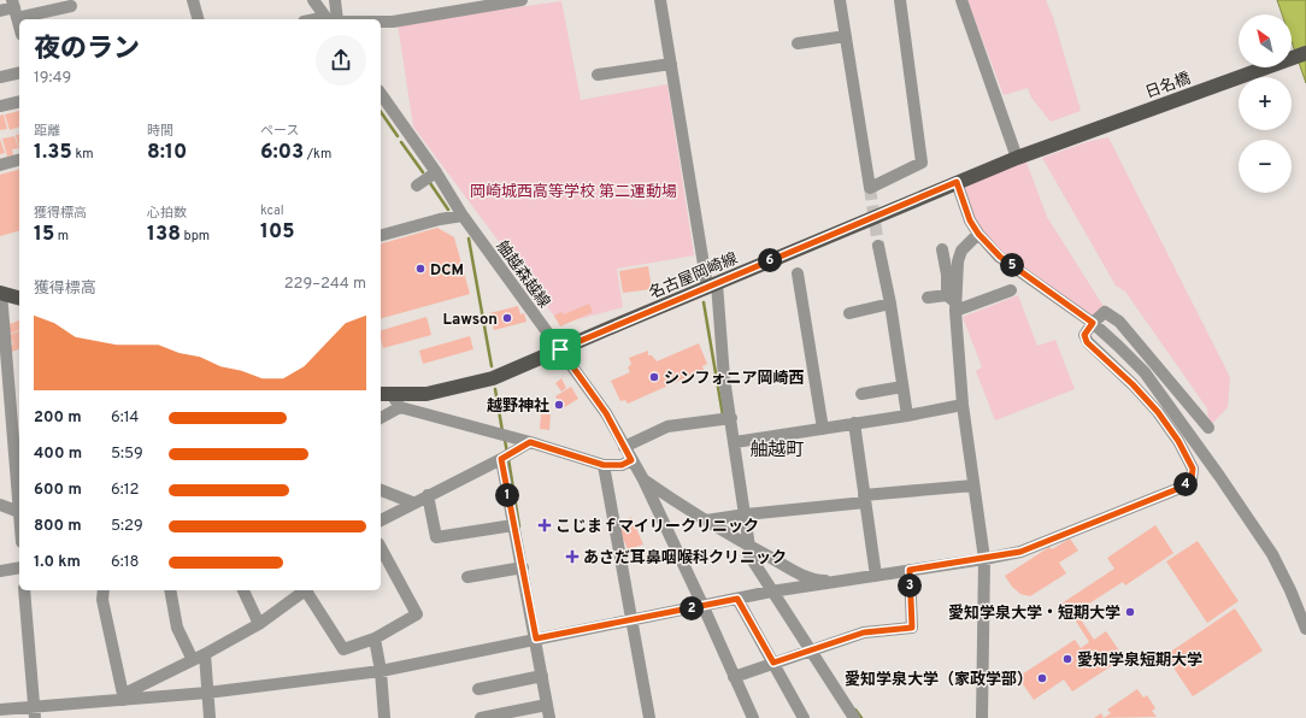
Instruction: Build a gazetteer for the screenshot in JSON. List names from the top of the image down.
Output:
{
  "streets": {
    "main road": ["日名橋", "名古屋岡崎線"],
    "street": ["舳越森越線"]
  },
  "crossings": [
    ["日名橋", "名古屋岡崎線"],
    ["舳越森越線", "名古屋岡崎線"]
  ],
  "districts": ["舳越町"],
  "parks": ["岡崎城西高等学校 第二運動場"],
  "places": {
    "other": [
      "DCM",
      "Lawson",
      "シンフォニア岡崎西",
      "越野神社",
      "愛知学泉大学・短期大学",
      "愛知学泉短期大学",
      "愛知学泉大学（家政学部）"
    ],
    "health": ["こじまｆマイリークリニック", "あさだ耳鼻咽喉科クリニック"]
  },
  "north": "top left",
  "page": {
    "map_buttons": ["+", "−"],
    "heading": ["夜のラン", "19:49"],
    "stats": [
      ["距離", "1.35 km"],
      ["時間", "8:10"],
      ["ペース", "6:03 /km"],
      ["獲得標高", "15 m"],
      ["心拍数", "138 bpm"],
      ["kcal", "105"]
    ],
    "pins": [
      "6",
      "5",
      "4",
      "1",
      "3",
      "2"
    ],
    "chart": ["獲得標高", "229–244 m"],
    "list": [
      {
        "name": "200 m",
        "note": "6:14"
      },
      {
        "name": "400 m",
        "note": "5:59"
      },
      {
        "name": "600 m",
        "note": "6:12"
      },
      {
        "name": "800 m",
        "note": "5:29"
      },
      {
        "name": "1.0 km",
        "note": "6:18"
      }
    ]
  }
}
